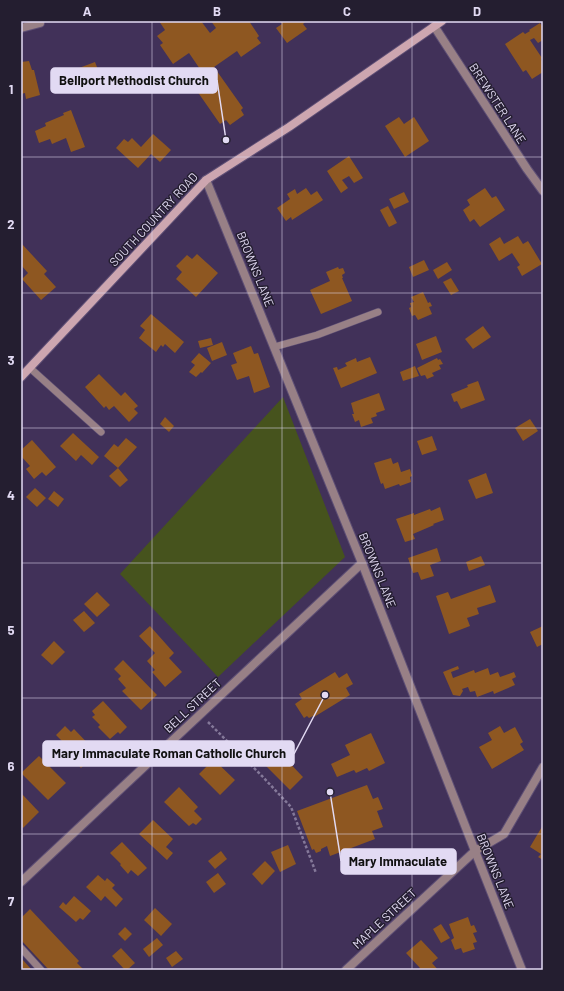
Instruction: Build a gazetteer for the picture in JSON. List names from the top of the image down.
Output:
{
  "streets": {
    "main road": ["SOUTH COUNTRY ROAD"],
    "street": [
      "BREWSTER LANE",
      "BROWNS LANE",
      "BELL STREET",
      "MAPLE STREET"
    ]
  },
  "crossings": [
    ["BREWSTER LANE", "SOUTH COUNTRY ROAD"],
    ["SOUTH COUNTRY ROAD", "BROWNS LANE"],
    ["BROWNS LANE", "BELL STREET"],
    ["BROWNS LANE", "MAPLE STREET"]
  ],
  "places": ["Bellport Methodist Church", "Mary Immaculate Roman Catholic Church", "Mary Immaculate"],
  "grid": {
    "columns": [
      "A",
      "B",
      "C",
      "D"
    ],
    "rows": [
      "1",
      "2",
      "3",
      "4",
      "5",
      "6",
      "7"
    ]
  }
}
